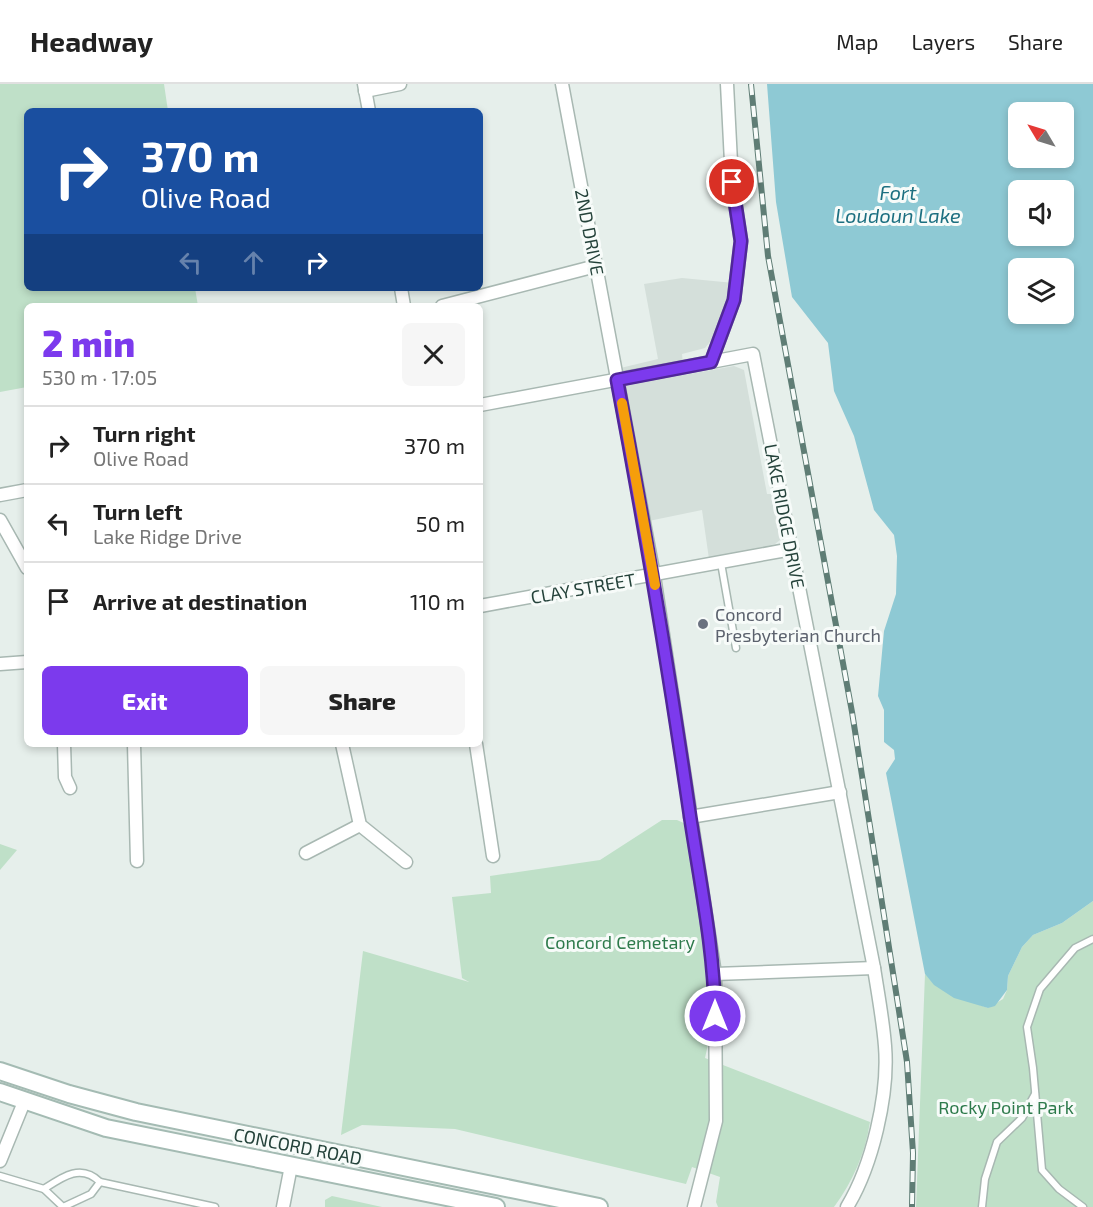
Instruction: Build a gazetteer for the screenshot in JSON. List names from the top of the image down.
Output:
{
  "streets": {
    "main road": ["CONCORD ROAD"],
    "street": ["2ND DRIVE", "LAKE RIDGE DRIVE", "CLAY STREET"]
  },
  "crossings": [
    ["2ND DRIVE", "CLAY STREET"],
    ["LAKE RIDGE DRIVE", "CLAY STREET"]
  ],
  "water": ["Fort Loudoun Lake"],
  "parks": ["Concord Cemetary", "Rocky Point Park"],
  "places": ["Concord Presbyterian Church"],
  "north": "top left",
  "page": {
    "header": "Headway",
    "nav": ["Map", "Layers", "Share"],
    "turn": ["370 m", "Olive Road"],
    "heading": ["2 min", "530 m · 17:05"],
    "list": [
      {
        "name": "Turn right",
        "note": "Olive Road",
        "value": "370 m"
      },
      {
        "name": "Turn left",
        "note": "Lake Ridge Drive",
        "value": "50 m"
      },
      {
        "name": "Arrive at destination",
        "value": "110 m"
      }
    ],
    "buttons": ["Exit", "Share"]
  }
}
